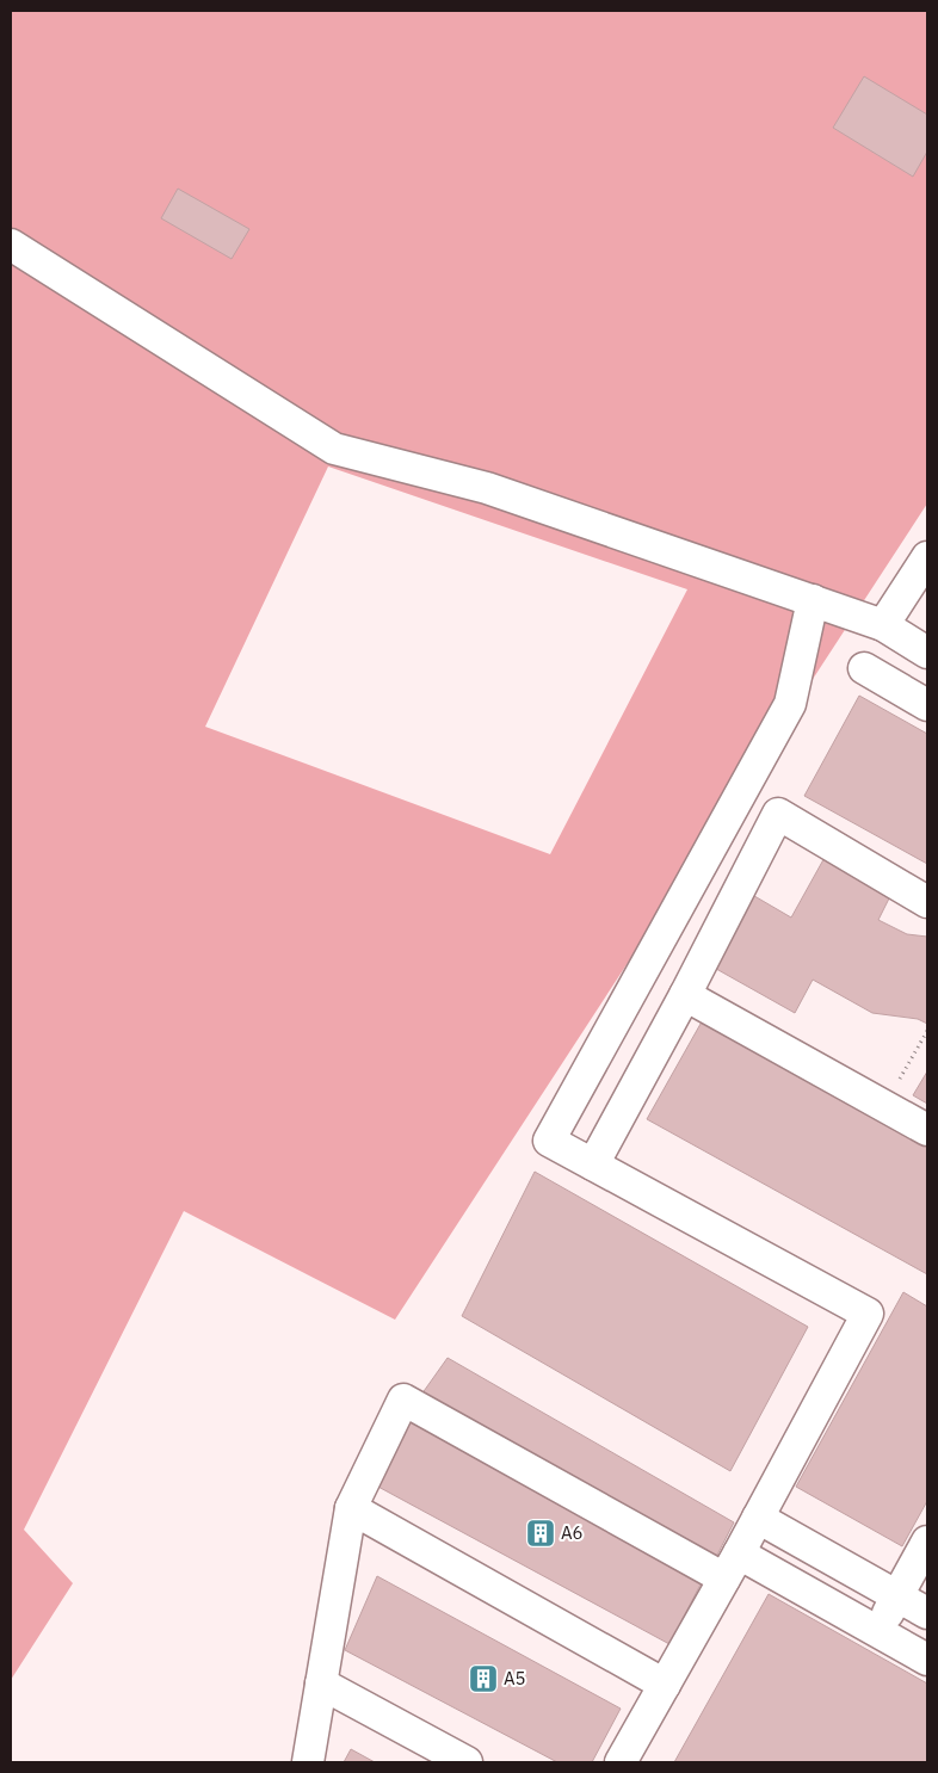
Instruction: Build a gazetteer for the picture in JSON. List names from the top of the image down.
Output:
{
  "places": {
    "building": ["A6", "A5"]
  }
}
